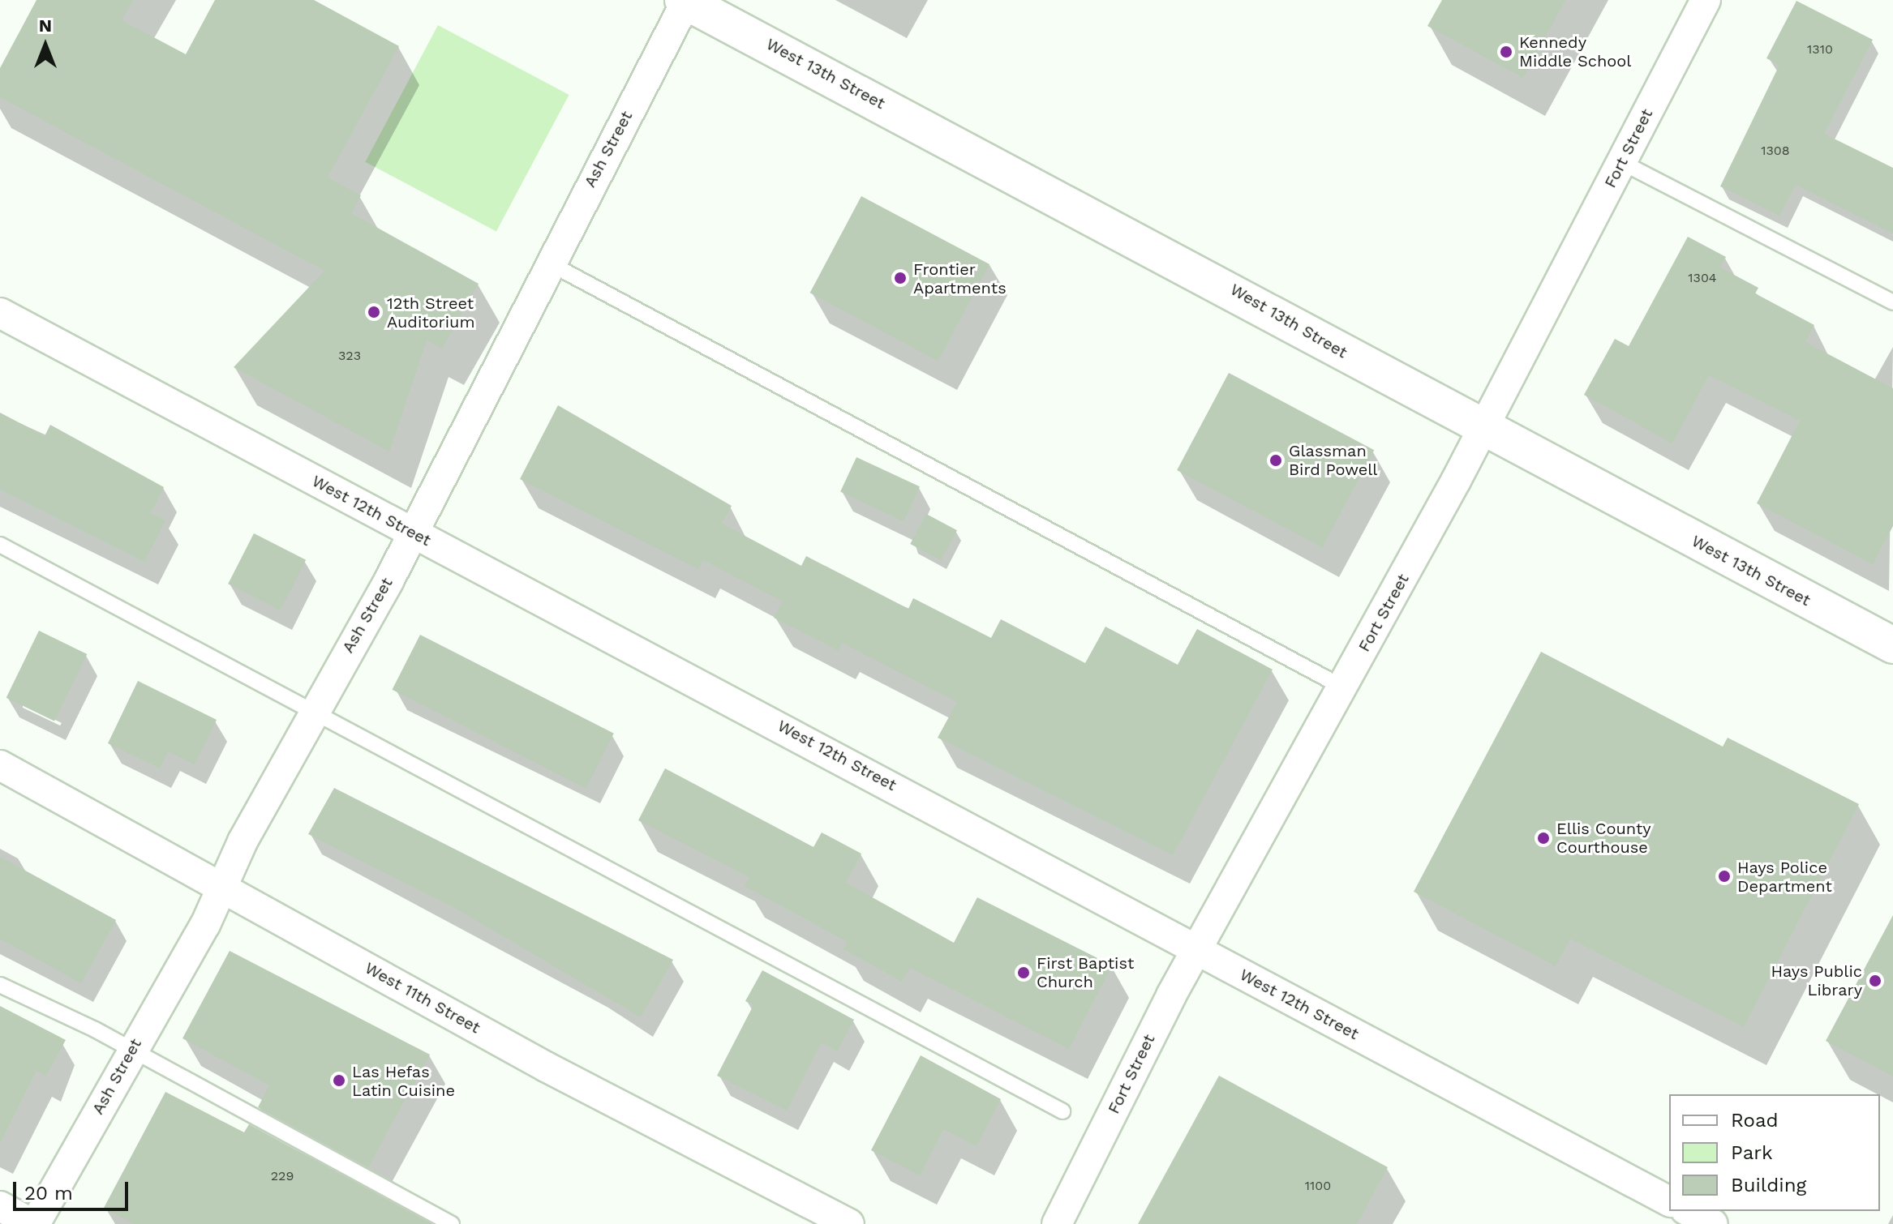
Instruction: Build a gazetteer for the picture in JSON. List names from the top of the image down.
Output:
{
  "streets": {
    "street": [
      "West 13th Street",
      "Fort Street",
      "Ash Street",
      "West 12th Street",
      "West 11th Street"
    ]
  },
  "crossings": [
    ["West 13th Street", "Fort Street"],
    ["West 13th Street", "Ash Street"],
    ["Fort Street", "West 12th Street"],
    ["Ash Street", "West 12th Street"],
    ["Ash Street", "West 11th Street"]
  ],
  "places": [
    "Kennedy Middle School",
    "Frontier Apartments",
    "12th Street Auditorium",
    "Glassman Bird Powell",
    "Ellis County Courthouse",
    "Hays Police Department",
    "First Baptist Church",
    "Hays Public Library",
    "Las Hefas Latin Cuisine"
  ],
  "house_numbers": [
    "1310",
    "1308",
    "1304",
    "323",
    "229",
    "1100"
  ],
  "legend": ["Road", "Park", "Building"],
  "scale_bar": "20 m",
  "north": "top"
}
